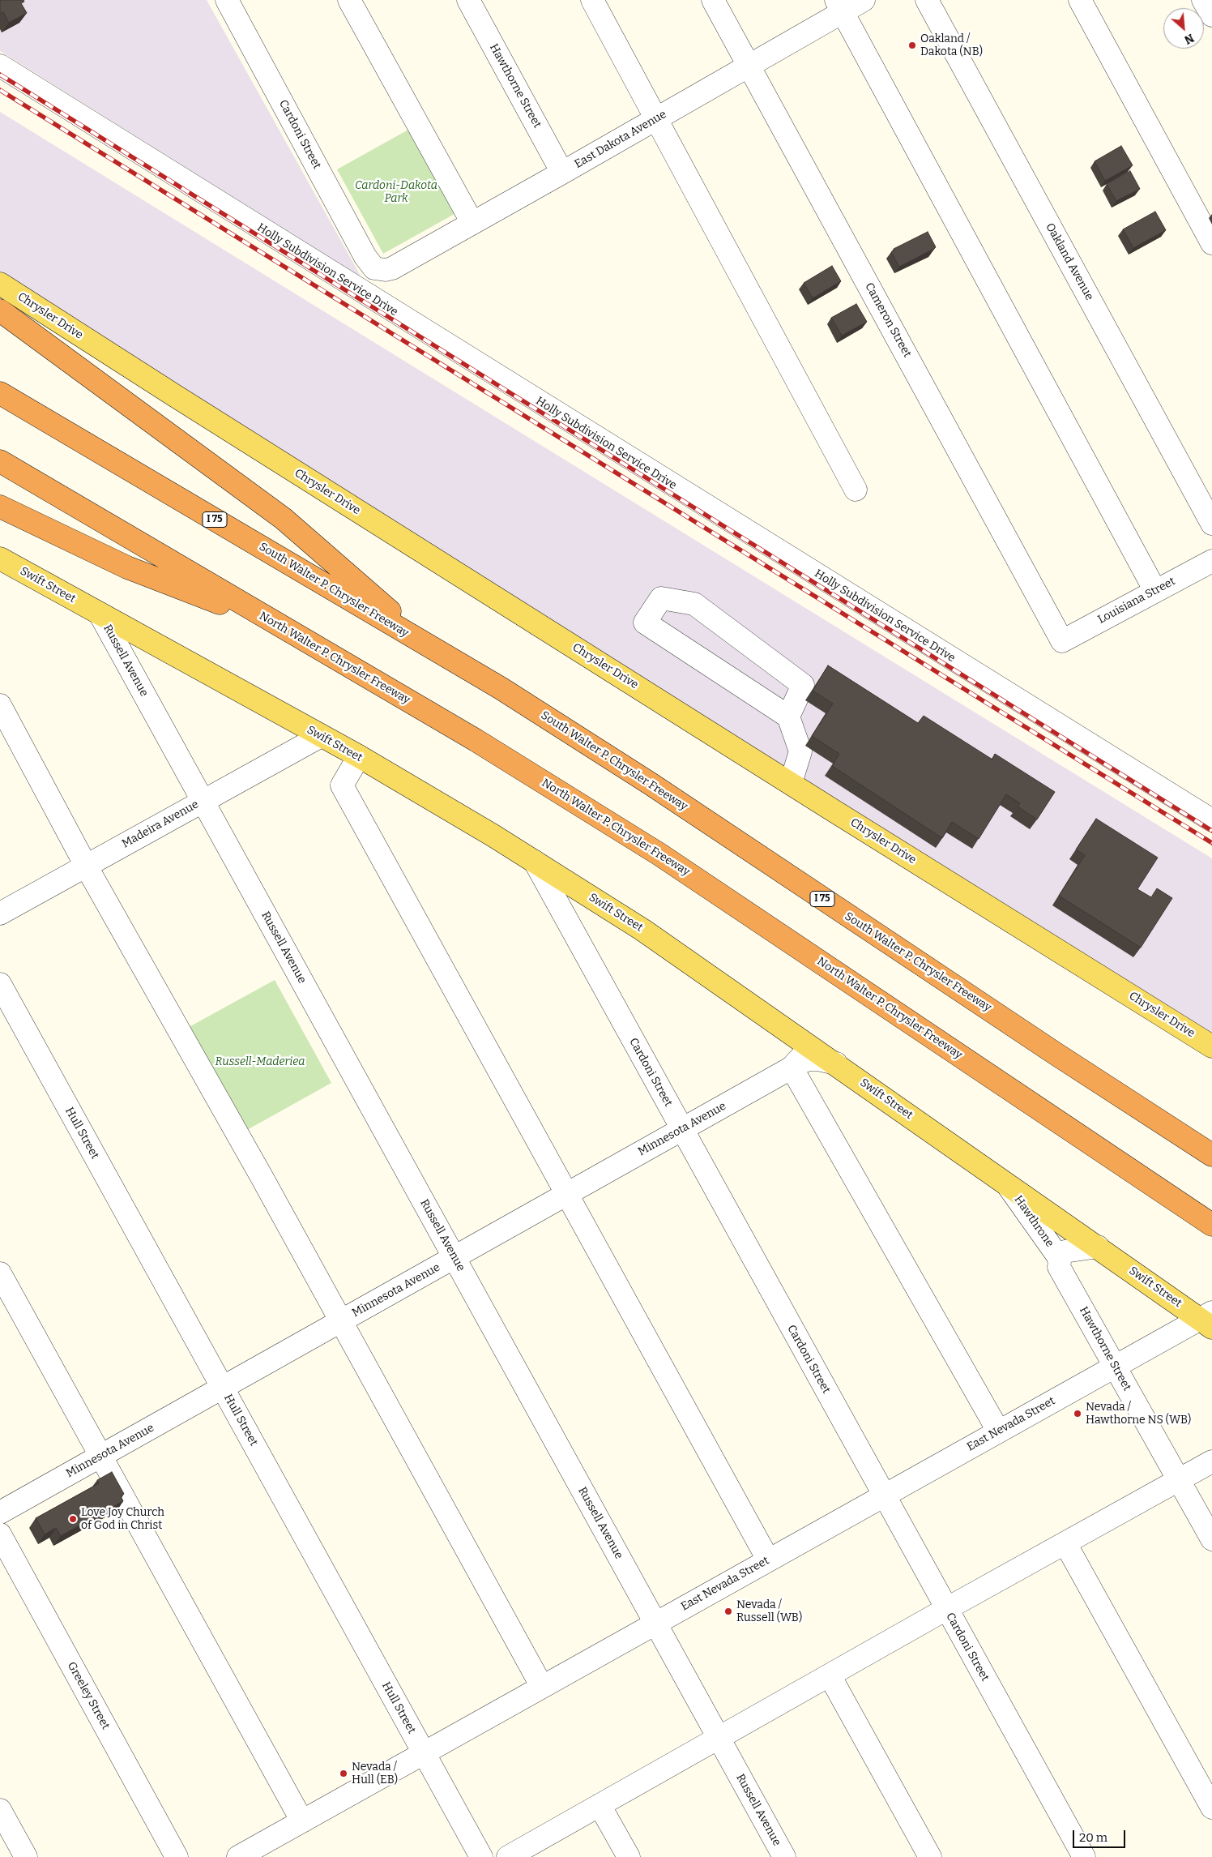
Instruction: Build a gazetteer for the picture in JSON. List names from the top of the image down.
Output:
{
  "streets": {
    "highway": ["I 75", "South Walter P. Chrysler Freeway", "North Walter P. Chrysler Freeway"],
    "main road": ["Chrysler Drive", "Swift Street"],
    "street": [
      "Hawthorne Street",
      "Cardoni Street",
      "East Dakota Avenue",
      "Oakland Avenue",
      "Holly Subdivision Service Drive",
      "Cameron Street",
      "Louisiana Street",
      "Russell Avenue",
      "Madeira Avenue",
      "Minnesota Avenue",
      "Hull Street",
      "Hawthrone",
      "East Nevada Street",
      "Greeley Street"
    ]
  },
  "crossings": [
    ["Hawthorne Street", "East Dakota Avenue"],
    ["Hawthorne Street", "Hawthrone"],
    ["Hawthorne Street", "East Nevada Street"],
    ["Cardoni Street", "East Dakota Avenue"],
    ["Cardoni Street", "Swift Street"],
    ["Cardoni Street", "Minnesota Avenue"],
    ["Cardoni Street", "East Nevada Street"],
    ["East Dakota Avenue", "Cameron Street"],
    ["Cameron Street", "Louisiana Street"],
    ["Swift Street", "Russell Avenue"],
    ["Swift Street", "Madeira Avenue"],
    ["Swift Street", "Minnesota Avenue"],
    ["Swift Street", "Hawthrone"],
    ["Swift Street", "East Nevada Street"],
    ["Russell Avenue", "Madeira Avenue"],
    ["Russell Avenue", "Minnesota Avenue"],
    ["Russell Avenue", "East Nevada Street"],
    ["Minnesota Avenue", "Hull Street"],
    ["Hull Street", "East Nevada Street"]
  ],
  "parks": ["Cardoni-Dakota Park", "Russell-Maderiea"],
  "places": [
    "Oakland / Dakota (NB)",
    "Nevada / Hawthorne NS (WB)",
    "Love Joy Church of God in Christ",
    "Nevada / Russell (WB)",
    "Nevada / Hull (EB)"
  ],
  "scale_bar": "20 m",
  "north": "bottom right"
}
